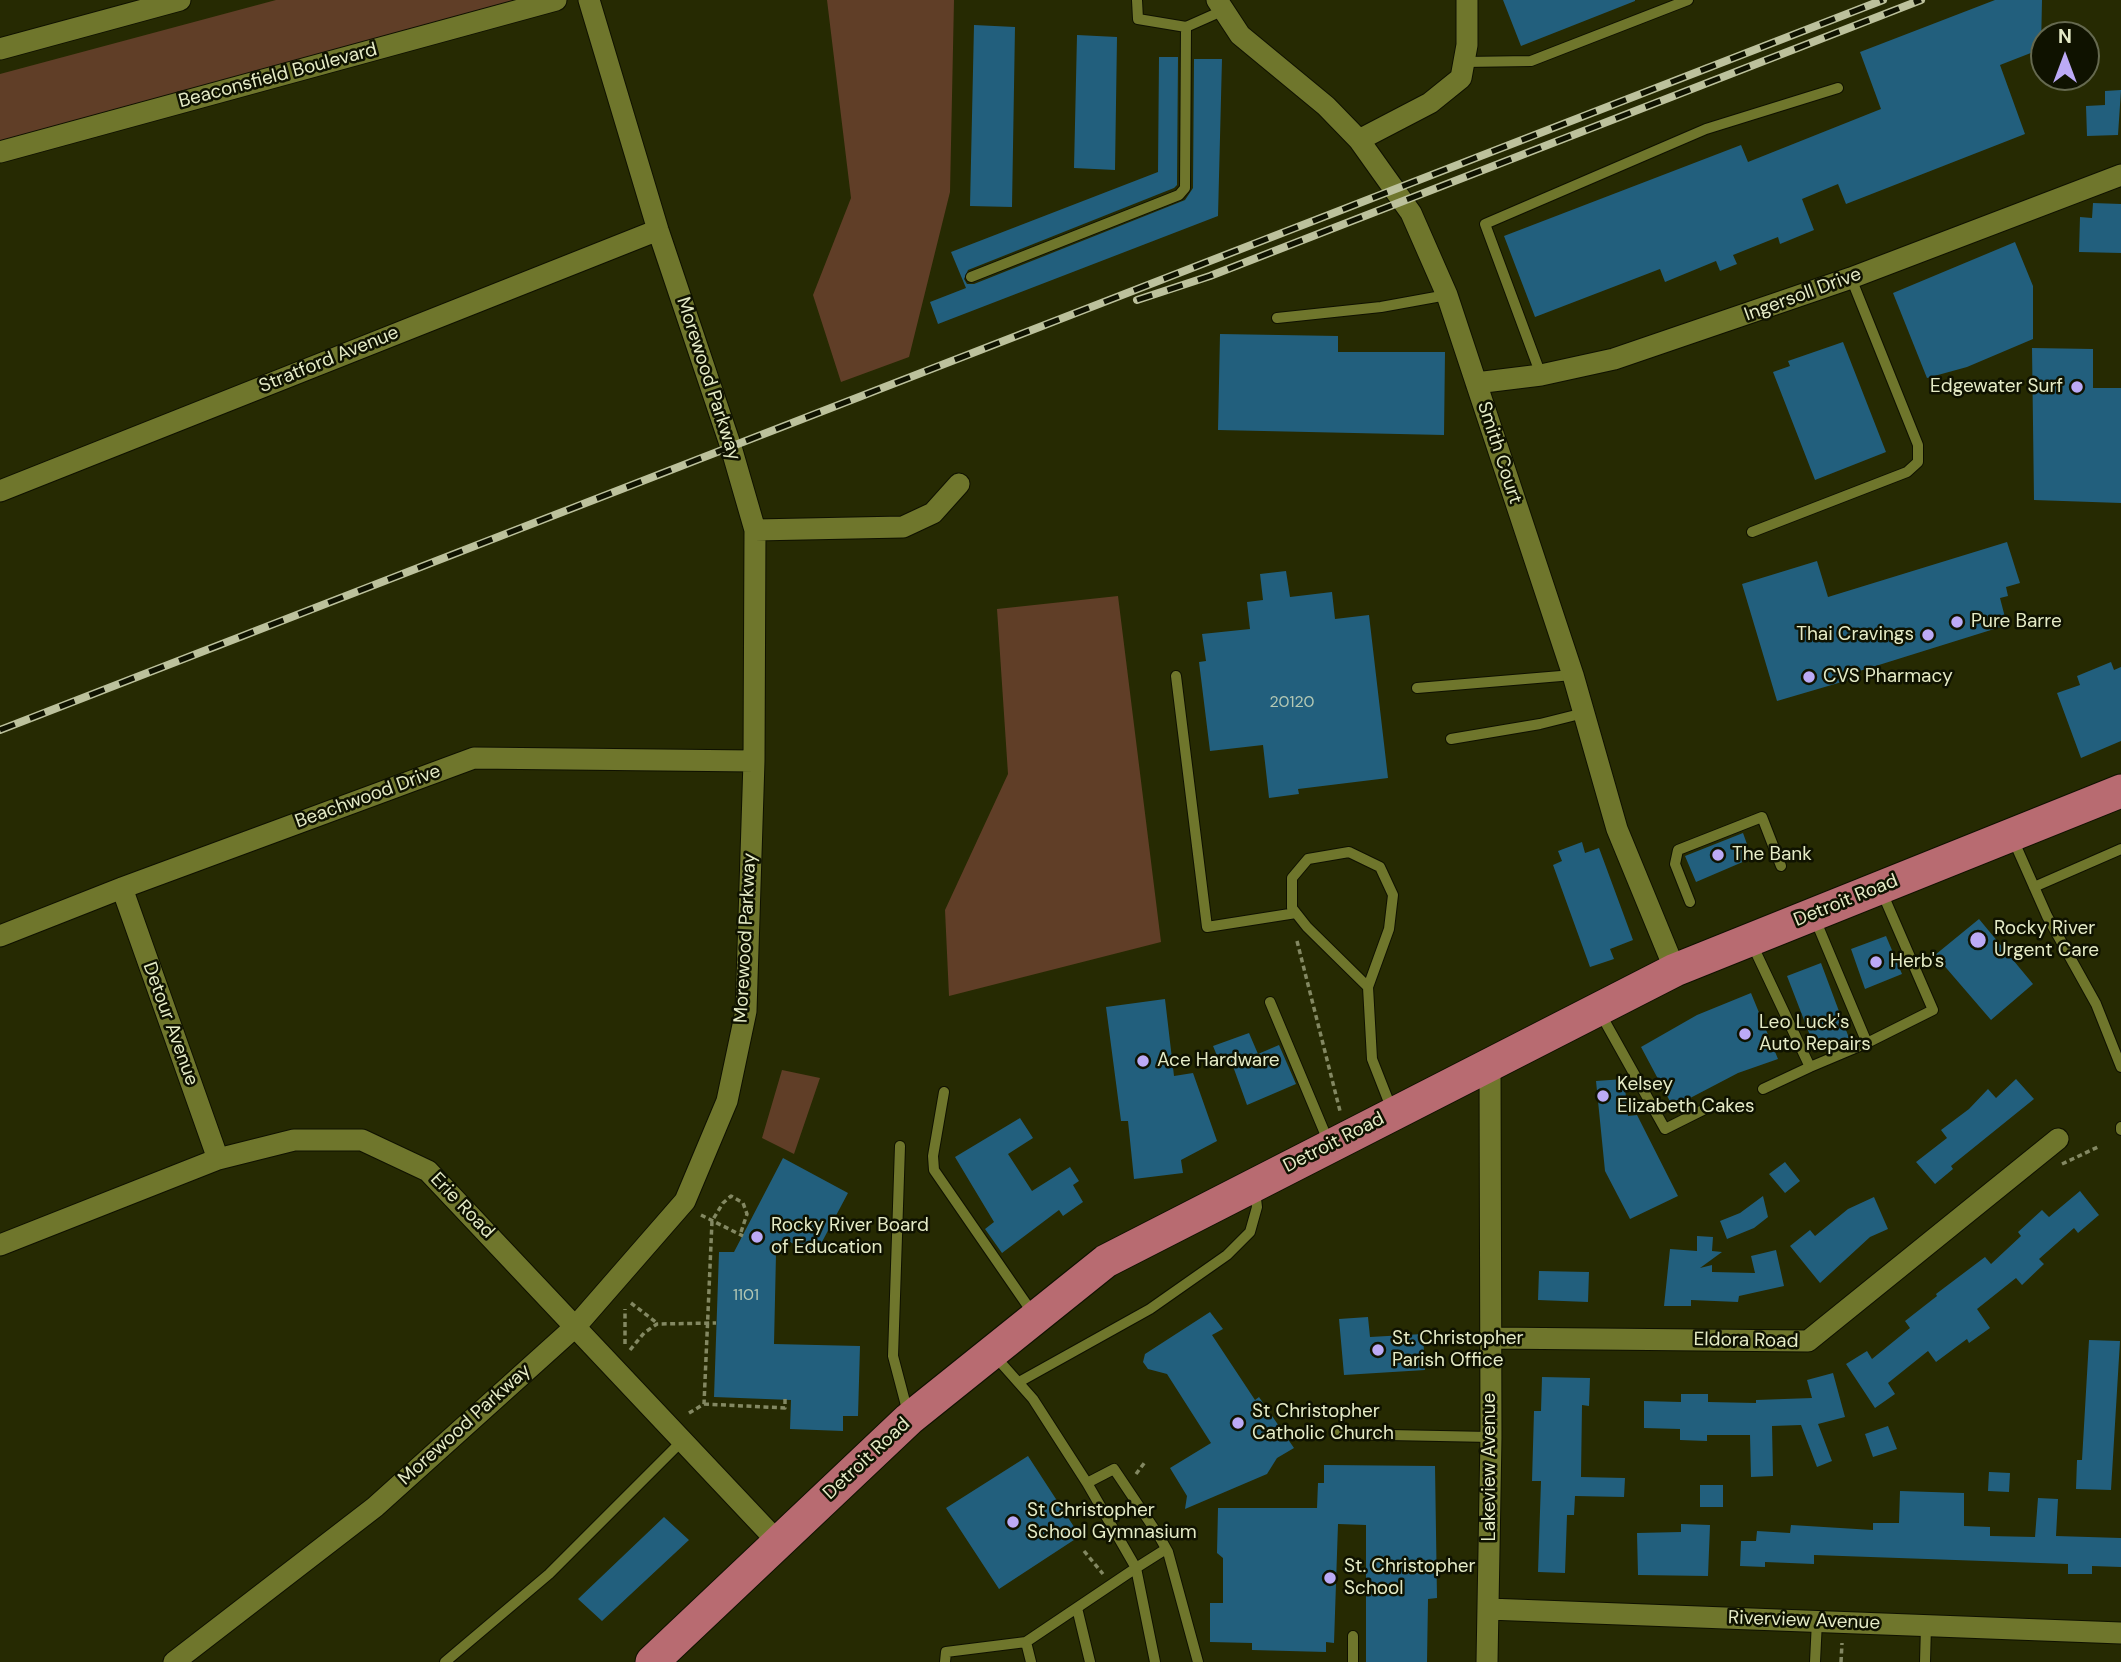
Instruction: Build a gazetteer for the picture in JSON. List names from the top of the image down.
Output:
{
  "streets": {
    "main road": ["Detroit Road"],
    "street": [
      "Beaconsfield Boulevard",
      "Ingersoll Drive",
      "Stratford Avenue",
      "Morewood Parkway",
      "Smith Court",
      "Beachwood Drive",
      "Detour Avenue",
      "Erie Road",
      "Eldora Road",
      "Lakeview Avenue",
      "Riverview Avenue"
    ]
  },
  "crossings": [
    ["Ingersoll Drive", "Smith Court"],
    ["Stratford Avenue", "Morewood Parkway"],
    ["Morewood Parkway", "Beachwood Drive"],
    ["Morewood Parkway", "Erie Road"],
    ["Smith Court", "Detroit Road"],
    ["Beachwood Drive", "Detour Avenue"],
    ["Detroit Road", "Erie Road"],
    ["Detroit Road", "Lakeview Avenue"],
    ["Detour Avenue", "Erie Road"],
    ["Eldora Road", "Lakeview Avenue"],
    ["Lakeview Avenue", "Riverview Avenue"]
  ],
  "places": [
    "Edgewater Surf",
    "Pure Barre",
    "Thai Cravings",
    "CVS Pharmacy",
    "The Bank",
    "Rocky River Urgent Care",
    "Herb's",
    "Leo Luck's Auto Repairs",
    "Ace Hardware",
    "Kelsey Elizabeth Cakes",
    "Rocky River Board of Education",
    "St. Christopher Parish Office",
    "St Christopher Catholic Church",
    "St Christopher School Gymnasium",
    "St. Christopher School"
  ],
  "house_numbers": ["20120", "1101"],
  "north": "top"
}
